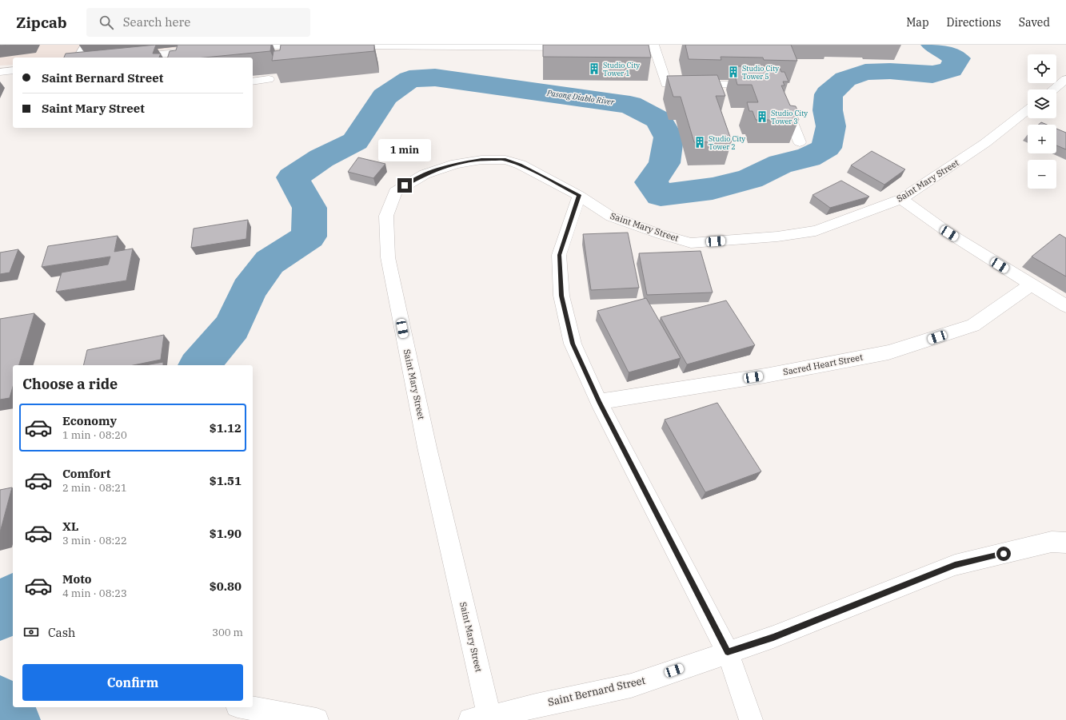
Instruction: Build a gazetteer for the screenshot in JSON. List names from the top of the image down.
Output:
{
  "streets": {
    "street": ["Saint Mary Street", "Sacred Heart Street", "Saint Bernard Street"]
  },
  "crossings": [
    ["Saint Mary Street", "Saint Bernard Street"]
  ],
  "water": ["Pasong Diablo River"],
  "places": {
    "building": [
      "Studio City Tower 1",
      "Studio City Tower 5",
      "Studio City Tower 3",
      "Studio City Tower 2"
    ]
  },
  "page": {
    "header": "Zipcab",
    "search": "Search here",
    "nav": ["Map", "Directions", "Saved"],
    "map_buttons": ["+", "−"],
    "banner": ["Saint Bernard Street", "Saint Mary Street"],
    "bubble": "1 min",
    "heading": "Choose a ride",
    "list": [
      {
        "name": "Economy",
        "note": "1 min · 08:20",
        "value": "$1.12"
      },
      {
        "name": "Comfort",
        "note": "2 min · 08:21",
        "value": "$1.51"
      },
      {
        "name": "XL",
        "note": "3 min · 08:22",
        "value": "$1.90"
      },
      {
        "name": "Moto",
        "note": "4 min · 08:23",
        "value": "$0.80"
      }
    ],
    "pay": ["Cash", "300 m"],
    "buttons": "Confirm"
  }
}
